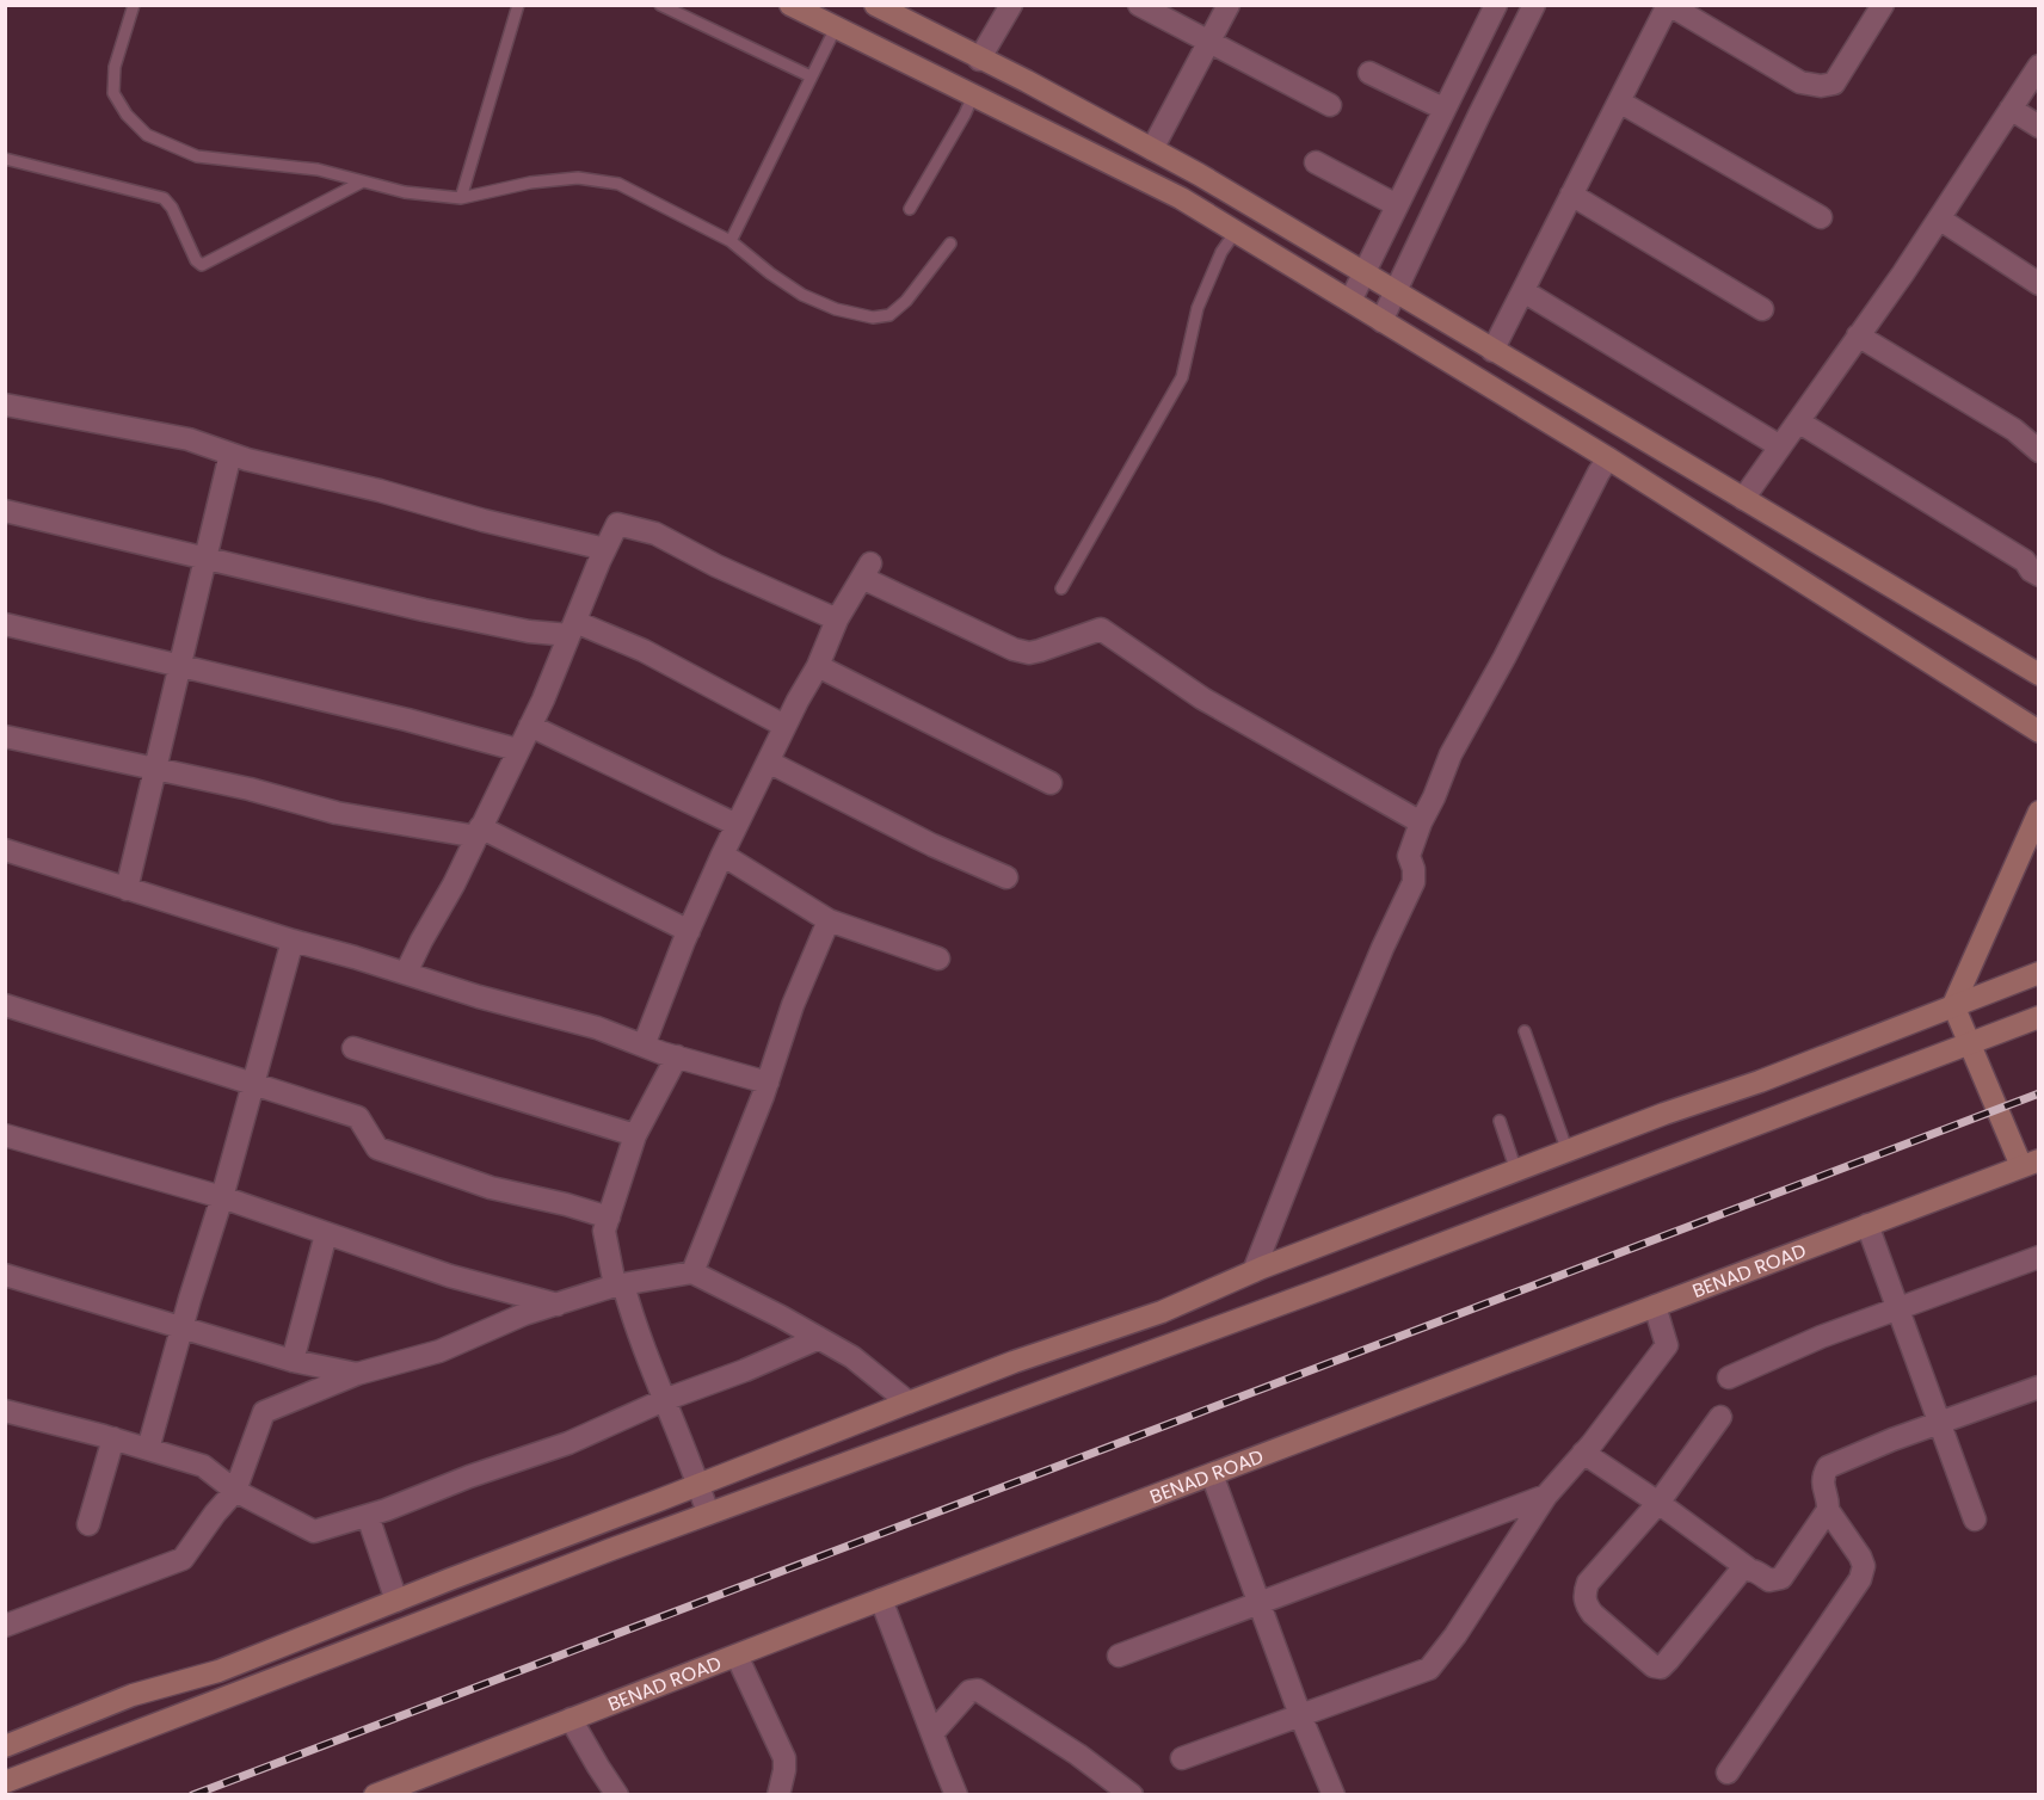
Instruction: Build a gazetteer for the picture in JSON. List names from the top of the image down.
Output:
{
  "streets": {
    "street": ["BENAD ROAD"]
  }
}
